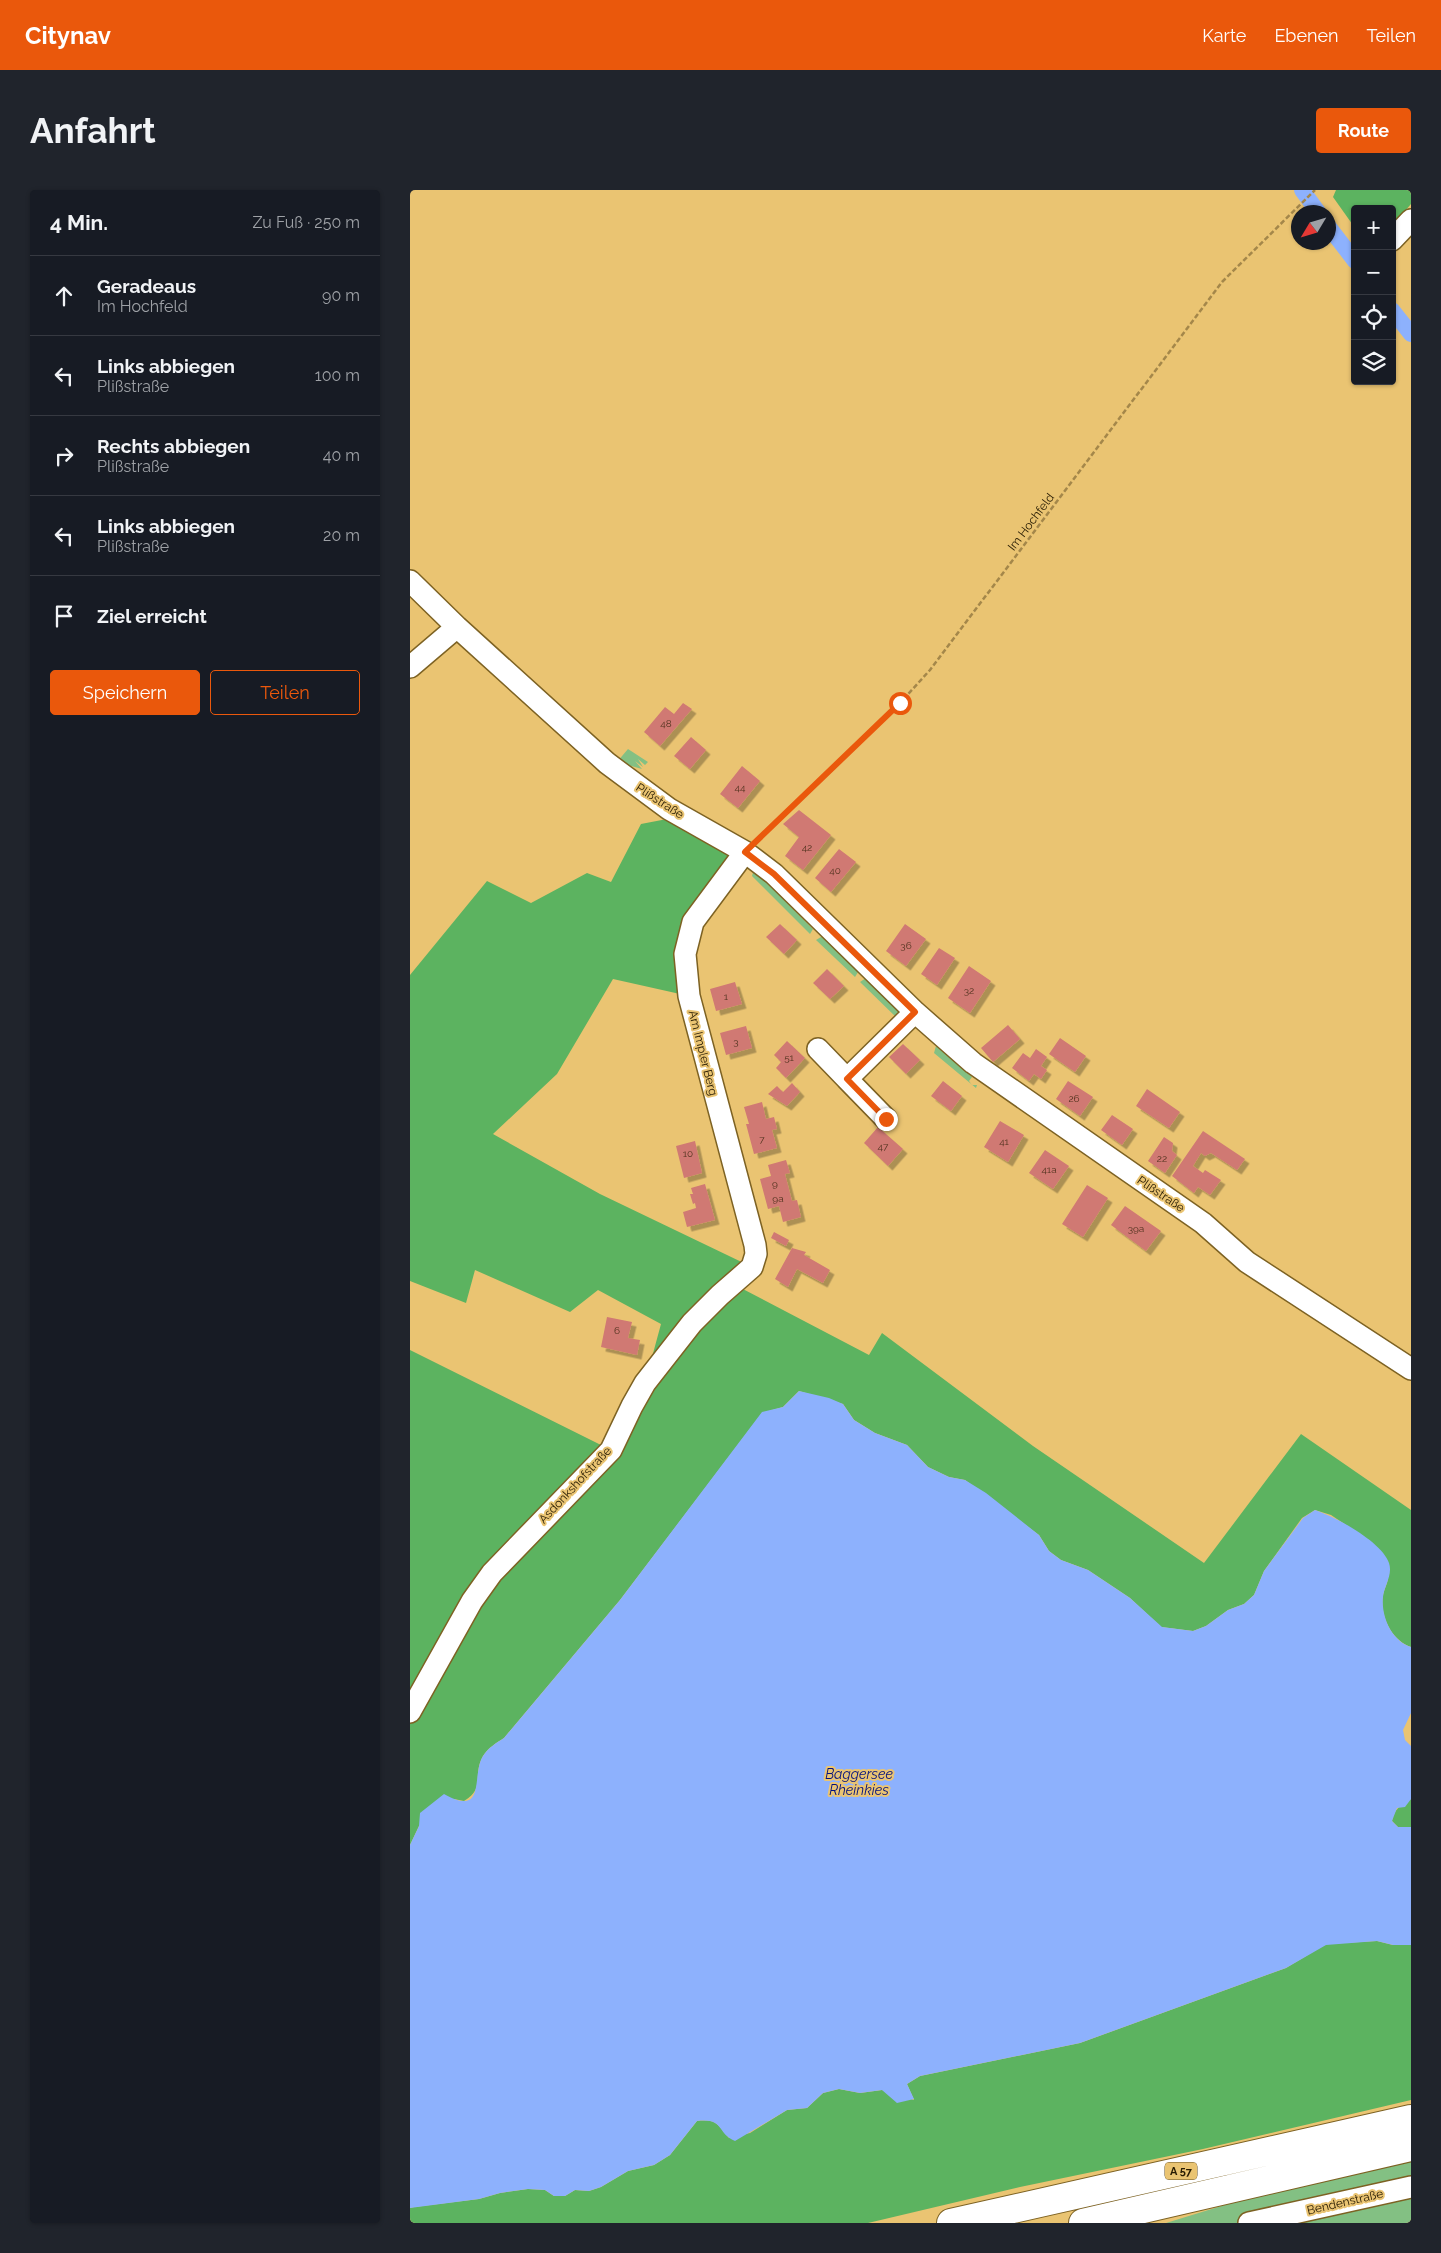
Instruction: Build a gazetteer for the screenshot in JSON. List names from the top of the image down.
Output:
{
  "streets": {
    "highway": ["A 57"],
    "street": [
      "Plißstraße",
      "Am Impler Berg",
      "Asdonkshofstraße",
      "Bendenstraße"
    ],
    "path": ["Im Hochfeld"]
  },
  "crossings": [
    ["Im Hochfeld", "Plißstraße"],
    ["Im Hochfeld", "Am Impler Berg"],
    ["Plißstraße", "Am Impler Berg"],
    ["Am Impler Berg", "Asdonkshofstraße"]
  ],
  "water": ["Baggersee Rheinkies"],
  "house_numbers": [
    "48",
    "44",
    "42",
    "40",
    "36",
    "32",
    "1",
    "3",
    "51",
    "26",
    "7",
    "41",
    "47",
    "10",
    "22",
    "41a",
    "9",
    "9a",
    "39a",
    "6"
  ],
  "north": "bottom left",
  "page": {
    "header": "Citynav",
    "nav": ["Karte", "Ebenen", "Teilen"],
    "buttons": [
      "Route",
      ["Speichern", "Teilen"]
    ],
    "title": "Anfahrt",
    "heading": ["4 Min.", "Zu Fuß · 250 m"],
    "map_buttons": ["+", "−"],
    "list": [
      ["Geradeaus", "Im Hochfeld", "90 m"],
      ["Links abbiegen", "Plißstraße", "100 m"],
      ["Rechts abbiegen", "Plißstraße", "40 m"],
      ["Links abbiegen", "Plißstraße", "20 m"],
      "Ziel erreicht"
    ]
  }
}
